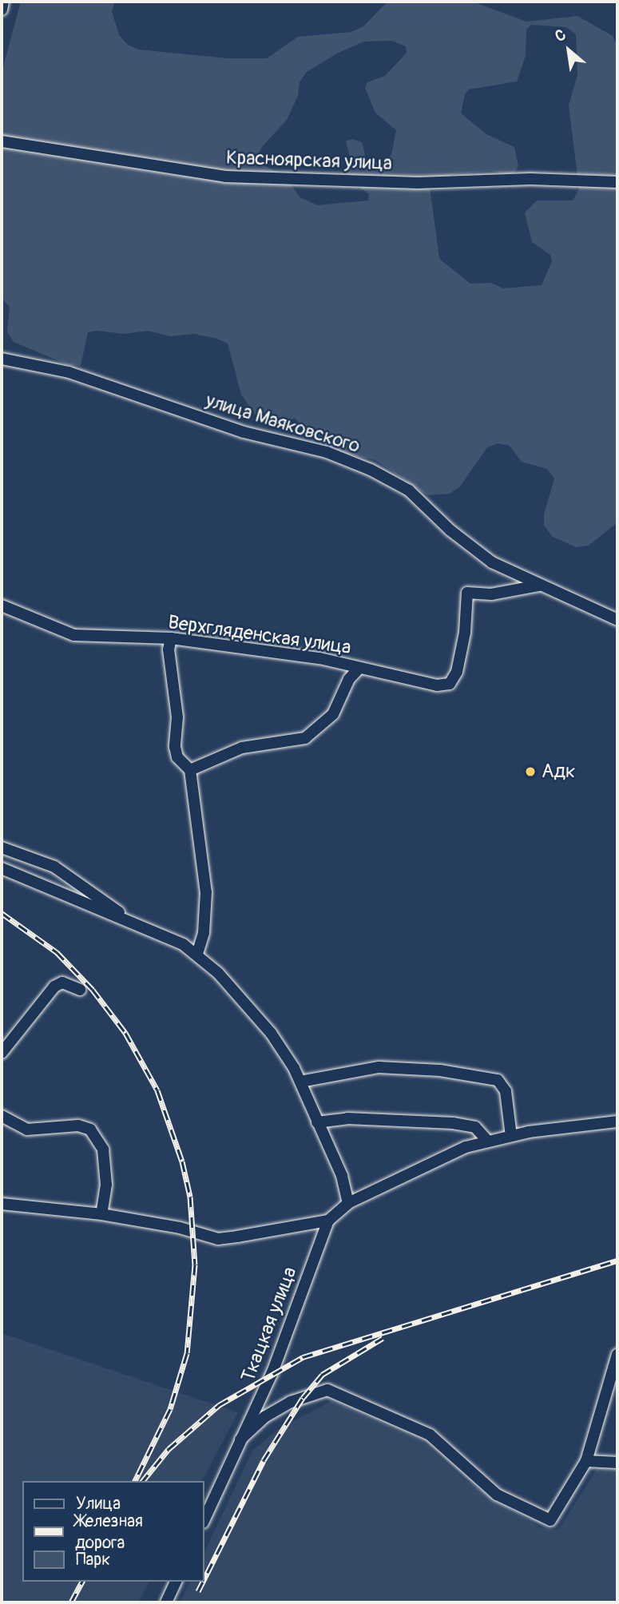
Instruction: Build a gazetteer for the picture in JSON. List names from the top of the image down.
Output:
{
  "streets": {
    "street": [
      "Красноярская улица",
      "улица Маяковского",
      "Верхгляденская улица",
      "Ткацкая улица"
    ]
  },
  "crossings": [
    ["улица Маяковского", "Верхгляденская улица"]
  ],
  "places": ["Адк"],
  "legend": ["Улица", "Железная дорога", "Парк"],
  "north": "top left"
}
